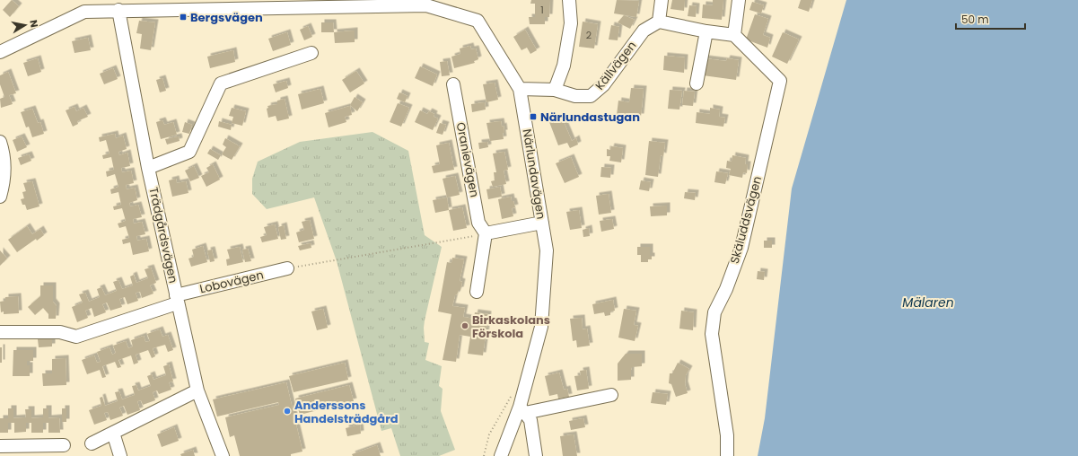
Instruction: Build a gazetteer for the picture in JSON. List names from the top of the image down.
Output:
{
  "streets": {
    "street": [
      "Källvägen",
      "Oranievägen",
      "Närlundavägen",
      "Skäluddsvägen",
      "Trädgårdsvägen",
      "Lobovägen"
    ]
  },
  "crossings": [
    ["Källvägen", "Närlundavägen"],
    ["Närlundavägen", "Trädgårdsvägen"],
    ["Trädgårdsvägen", "Lobovägen"]
  ],
  "water": ["Mälaren"],
  "places": {
    "transit": ["Bergsvägen", "Närlundastugan"],
    "other": ["Birkaskolans Förskola", "Anderssons Handelsträdgård"]
  },
  "house_numbers": ["1", "2"],
  "scale_bar": "50 m",
  "north": "right"
}
